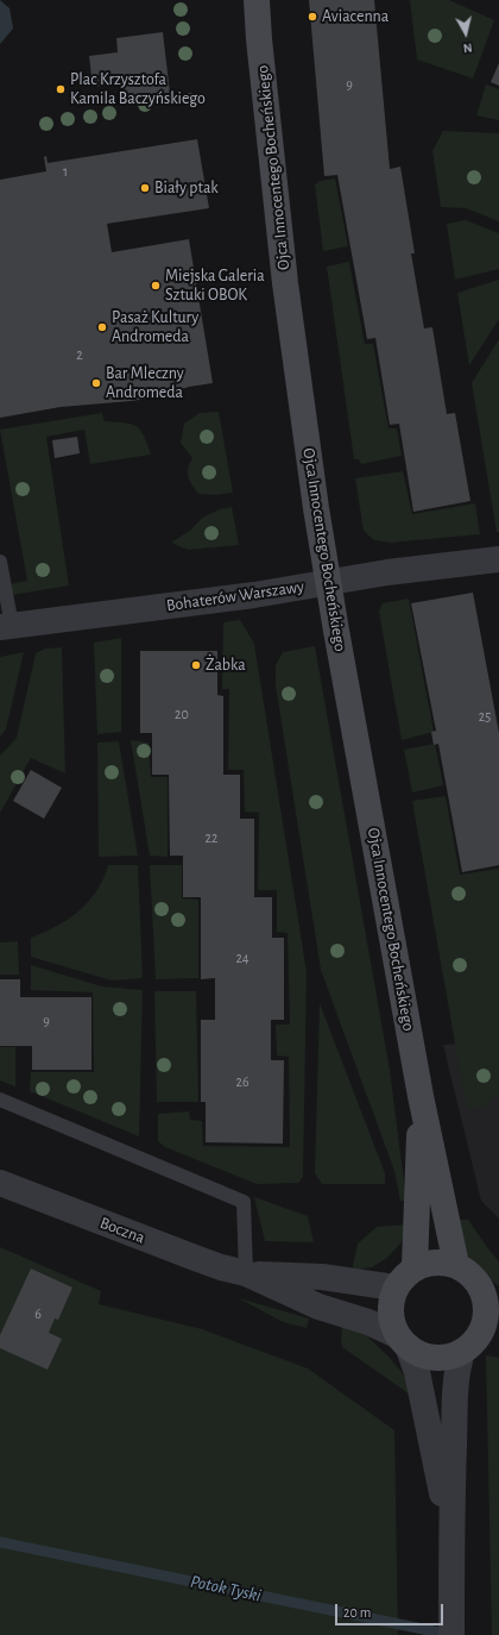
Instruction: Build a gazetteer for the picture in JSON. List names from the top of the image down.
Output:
{
  "streets": {
    "street": ["Ojca Innocentego Bocheńskiego", "Bohaterów Warszawy", "Boczna"]
  },
  "crossings": [
    ["Ojca Innocentego Bocheńskiego", "Bohaterów Warszawy"],
    ["Ojca Innocentego Bocheńskiego", "Boczna"]
  ],
  "water": ["Potok Tyski"],
  "places": [
    "Aviacenna",
    "Plac Krzysztofa Kamila Baczyńskiego",
    "Biały ptak",
    "Miejska Galeria Sztuki OBOK",
    "Pasaż Kultury Andromeda",
    "Bar Mleczny Andromeda",
    "Żabka"
  ],
  "house_numbers": [
    "9",
    "1",
    "2",
    "20",
    "25",
    "22",
    "24",
    "9",
    "26",
    "6"
  ],
  "scale_bar": "20 m",
  "north": "bottom"
}
